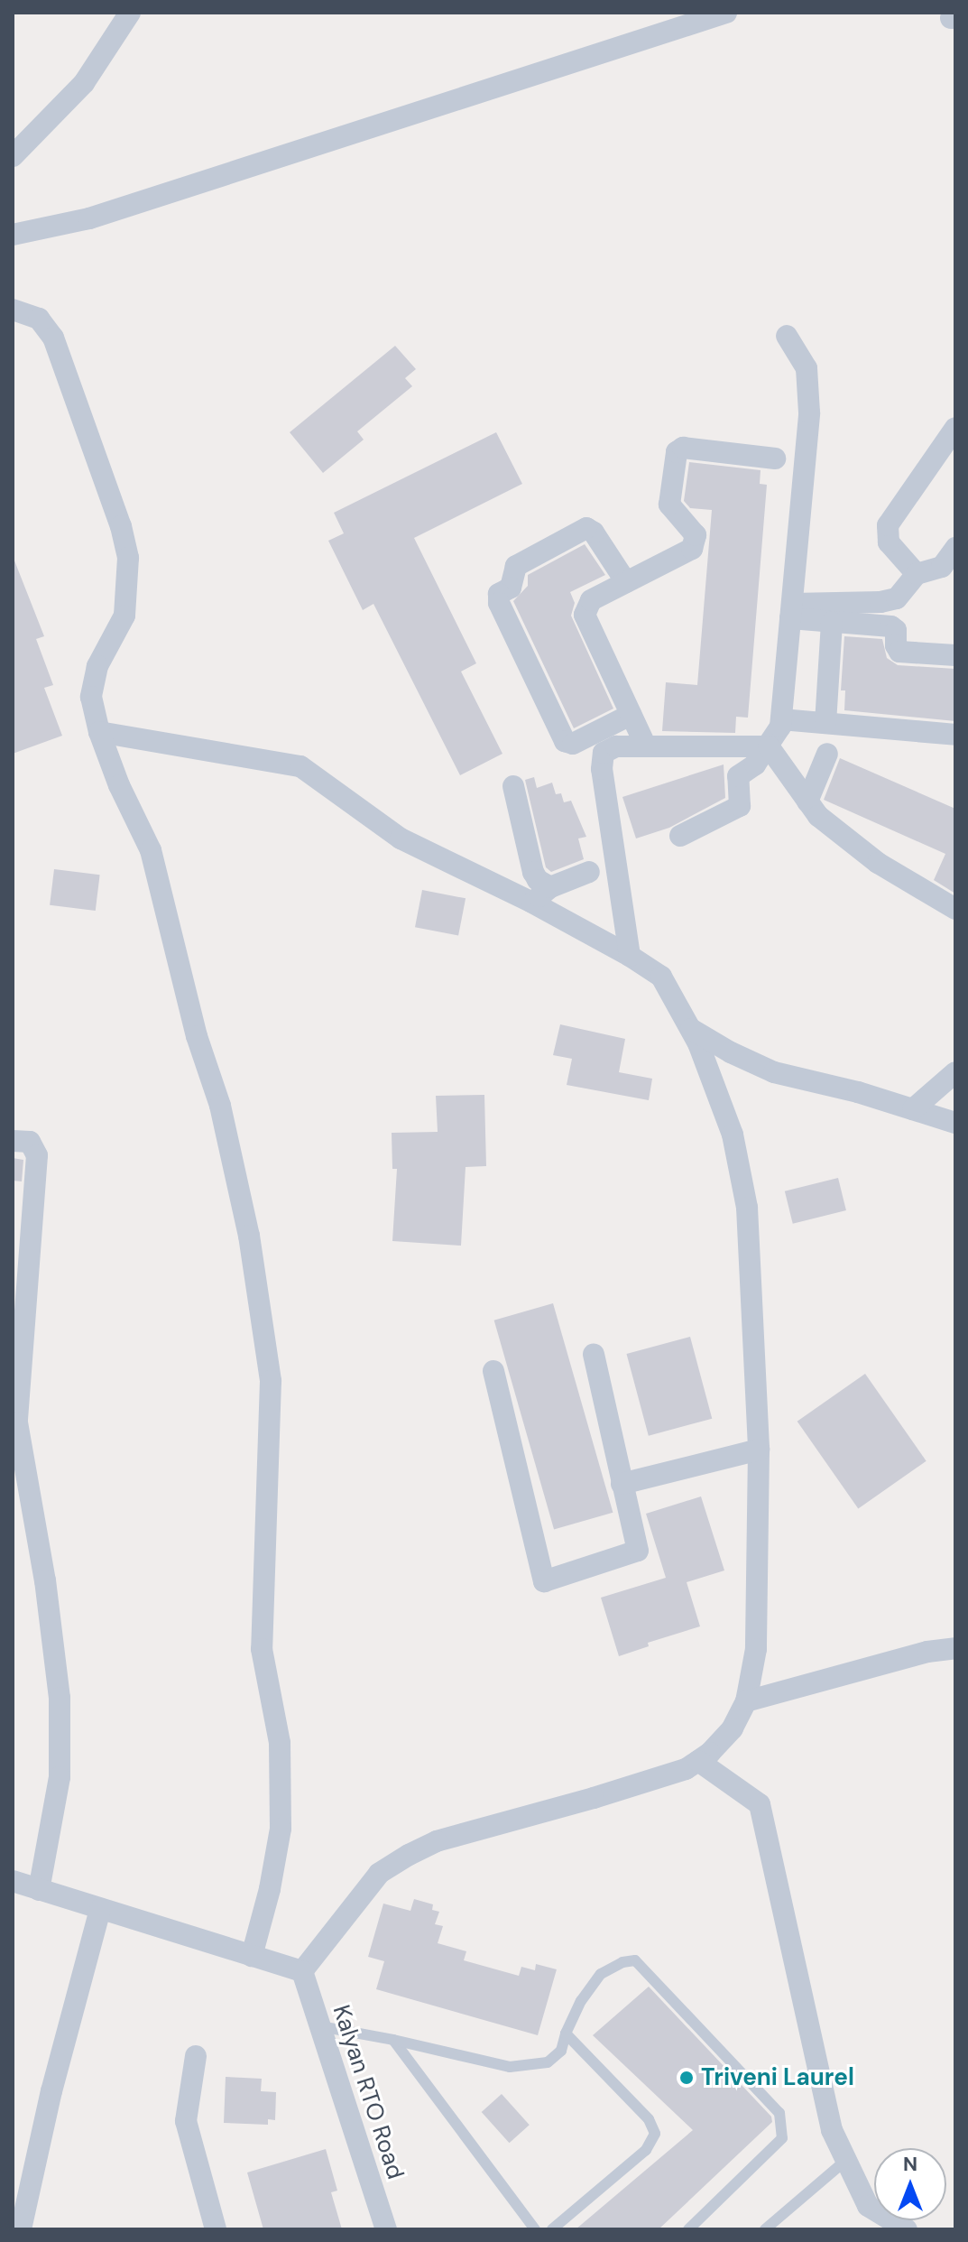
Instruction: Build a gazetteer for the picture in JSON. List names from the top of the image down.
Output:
{
  "streets": {
    "street": ["Kalyan RTO Road"]
  },
  "places": ["Triveni Laurel"],
  "north": "top"
}
